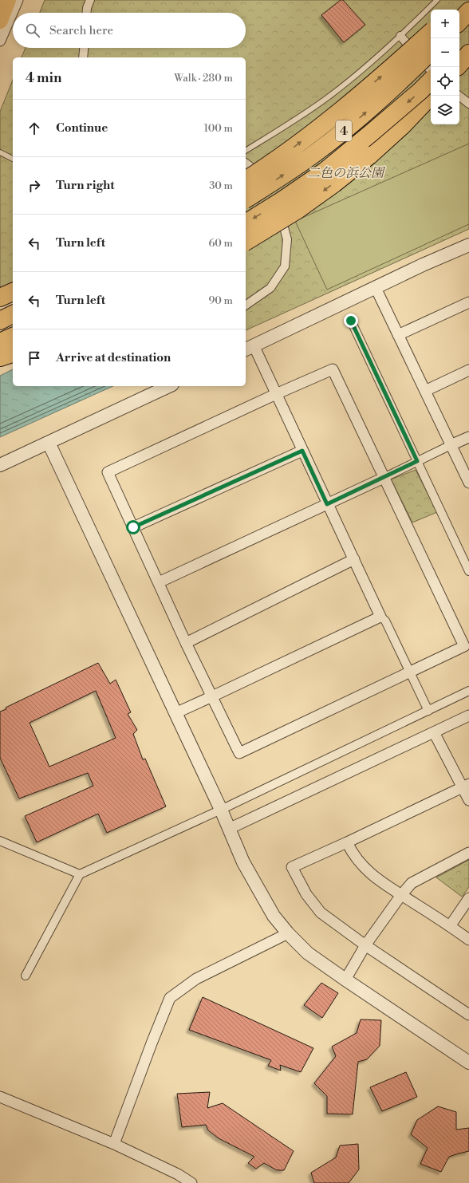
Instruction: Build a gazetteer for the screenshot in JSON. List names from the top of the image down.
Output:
{
  "streets": {
    "highway": ["4"]
  },
  "parks": ["二色の浜公園"],
  "page": {
    "map_buttons": ["+", "−"],
    "search": "Search here",
    "heading": ["4 min", "Walk · 280 m"],
    "list": [
      ["Continue", "100 m"],
      ["Turn right", "30 m"],
      ["Turn left", "60 m"],
      ["Turn left", "90 m"],
      "Arrive at destination"
    ]
  }
}
